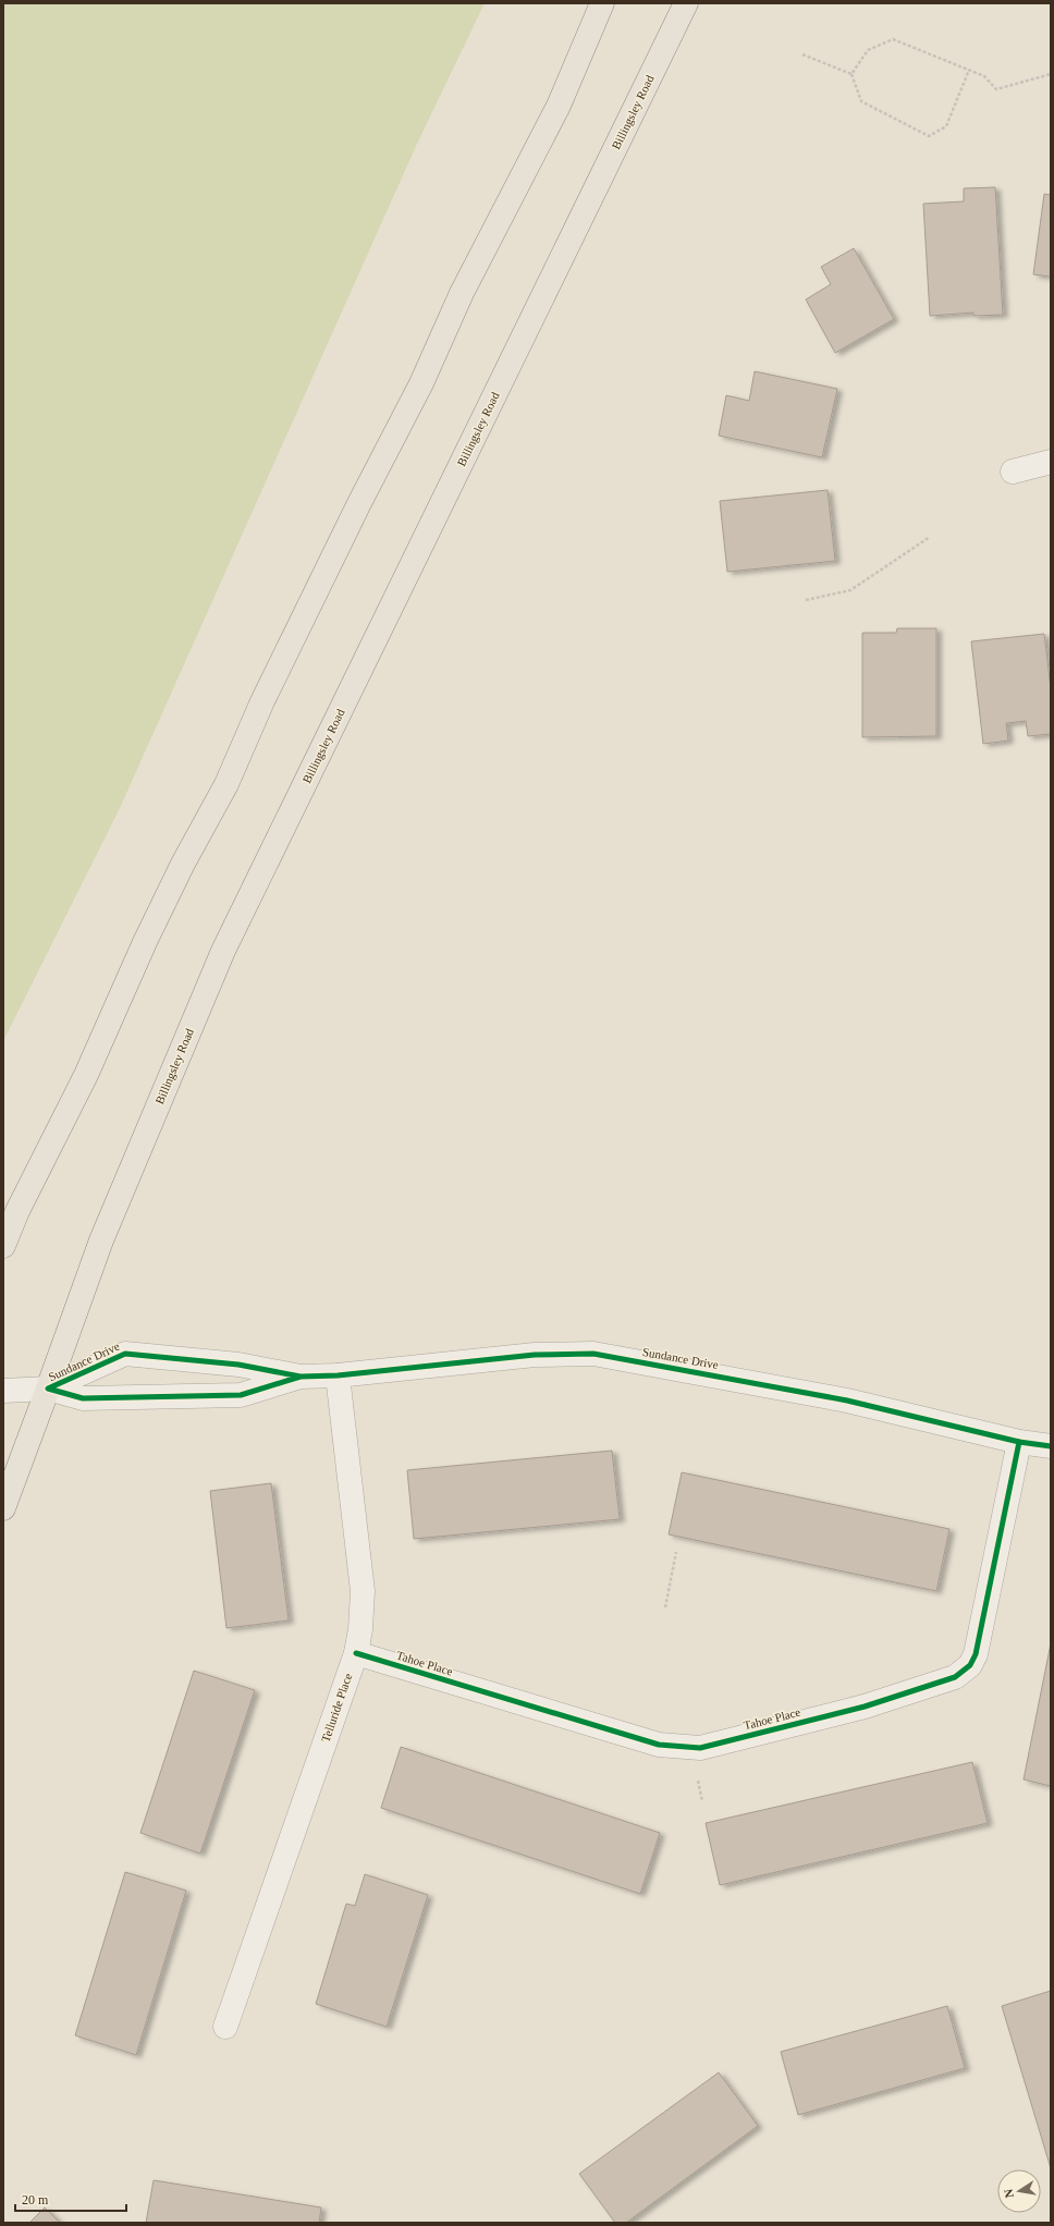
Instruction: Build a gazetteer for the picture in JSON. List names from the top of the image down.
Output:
{
  "streets": {
    "main road": ["Billingsley Road"],
    "street": ["Sundance Drive", "Tahoe Place", "Telluride Place"]
  },
  "crossings": [
    ["Billingsley Road", "Sundance Drive"],
    ["Sundance Drive", "Tahoe Place"],
    ["Sundance Drive", "Telluride Place"],
    ["Tahoe Place", "Telluride Place"]
  ],
  "scale_bar": "20 m",
  "north": "left"
}
